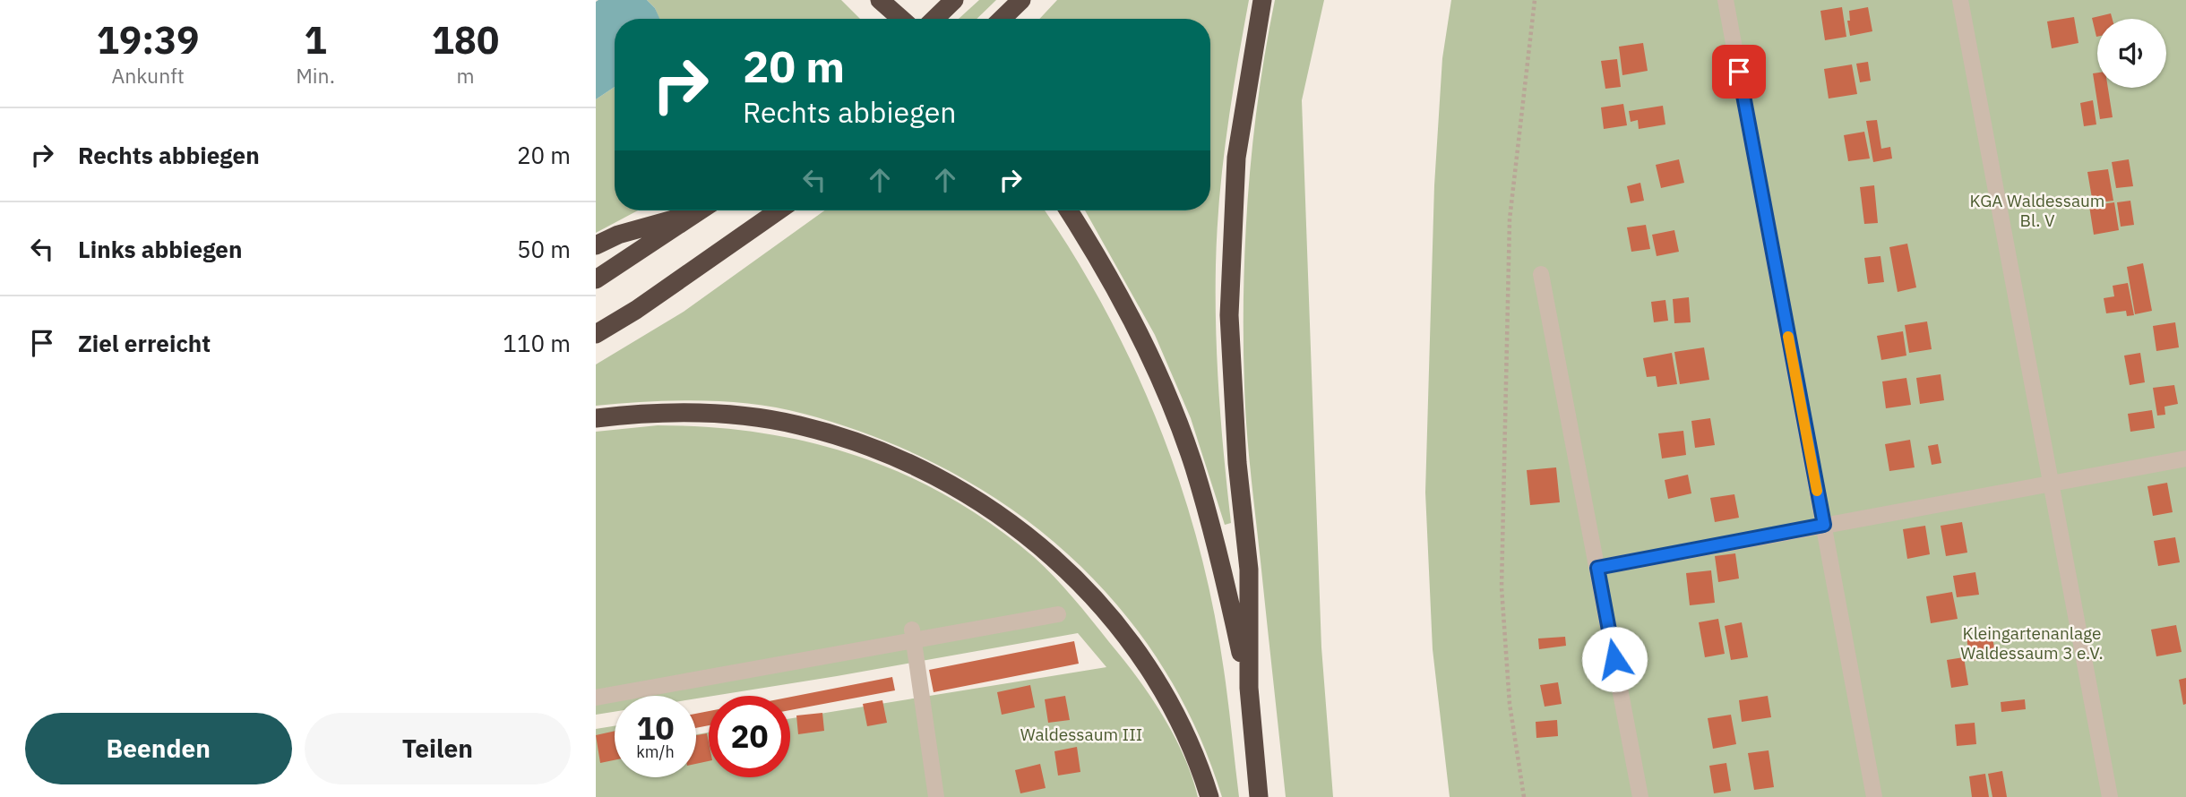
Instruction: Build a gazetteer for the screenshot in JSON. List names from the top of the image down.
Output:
{
  "parks": ["KGA Waldessaum Bl. V", "Kleingartenanlage Waldessaum 3 e.V.", "Waldessaum III"],
  "page": {
    "eta": [
      "19:39",
      "Ankunft",
      "1",
      "Min.",
      "180",
      "m"
    ],
    "turn": ["20 m", "Rechts abbiegen"],
    "list": [
      {
        "name": "Rechts abbiegen",
        "value": "20 m"
      },
      {
        "name": "Links abbiegen",
        "value": "50 m"
      },
      {
        "name": "Ziel erreicht",
        "value": "110 m"
      }
    ],
    "speed": "10 km/h",
    "limit": "20",
    "buttons": ["Beenden", "Teilen"]
  }
}
